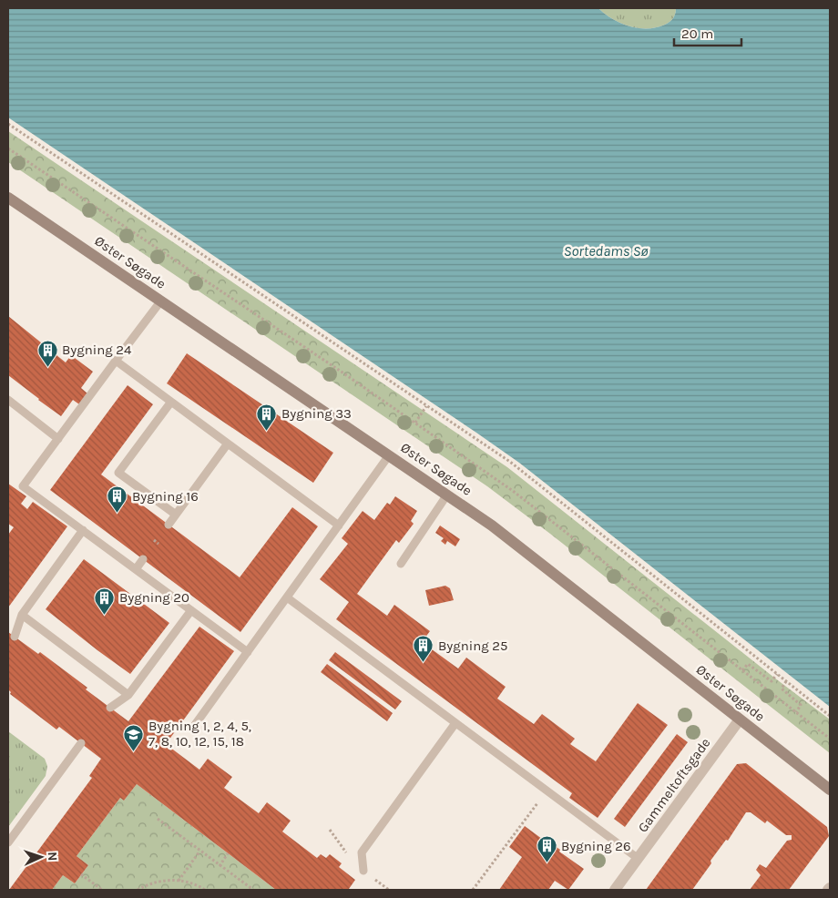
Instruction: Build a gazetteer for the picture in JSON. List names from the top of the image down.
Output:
{
  "streets": {
    "street": ["Øster Søgade", "Gammeltoftsgade"]
  },
  "crossings": [
    ["Øster Søgade", "Gammeltoftsgade"]
  ],
  "water": ["Sortedams Sø"],
  "places": {
    "building": [
      "Bygning 24",
      "Bygning 33",
      "Bygning 16",
      "Bygning 20",
      "Bygning 25",
      "Bygning 26"
    ],
    "school or university": ["Bygning 1, 2, 4, 5, 7, 8, 10, 12, 15, 18"]
  },
  "scale_bar": "20 m",
  "north": "right"
}
